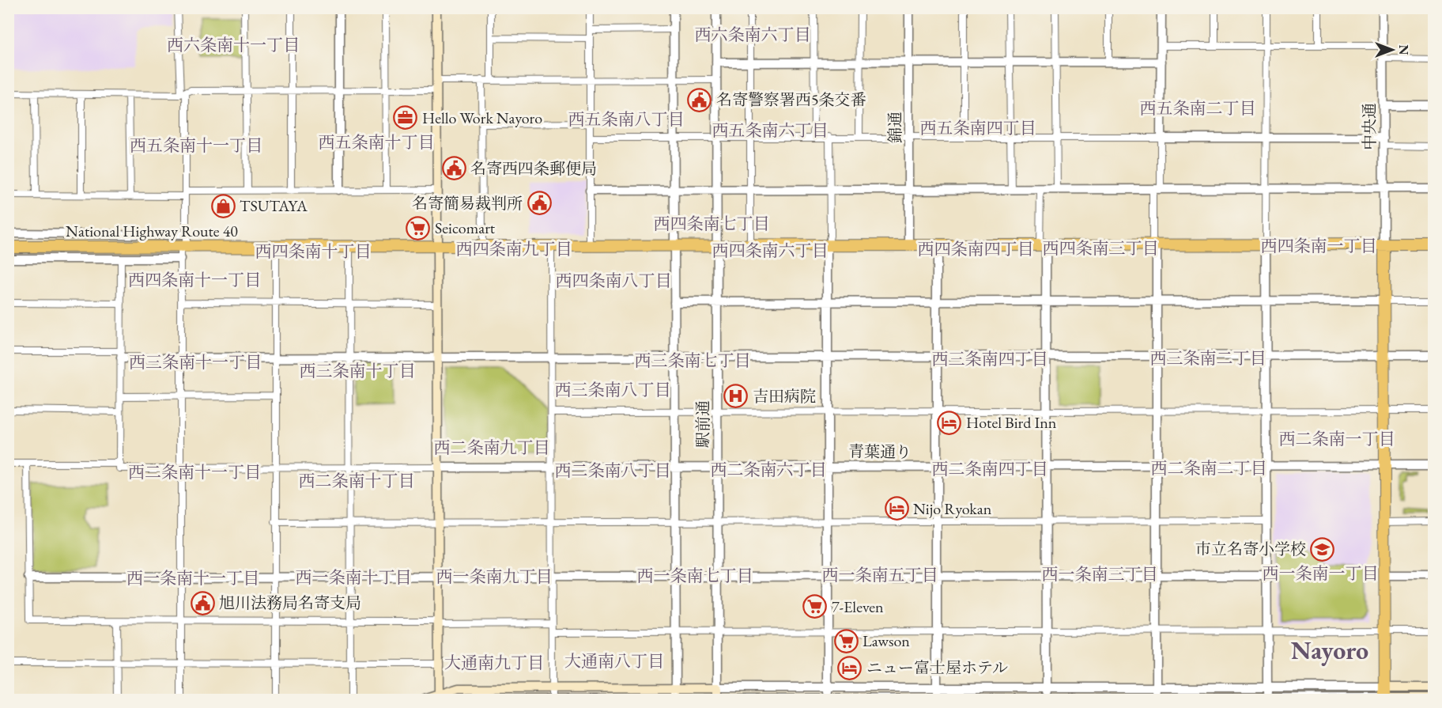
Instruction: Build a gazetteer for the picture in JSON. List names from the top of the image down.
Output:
{
  "streets": {
    "highway": ["National Highway Route 40"],
    "street": [
      "中央通",
      "錦通",
      "駅前通",
      "青葉通り"
    ]
  },
  "crossings": [
    ["中央通", "National Highway Route 40"],
    ["錦通", "National Highway Route 40"],
    ["National Highway Route 40", "駅前通"],
    ["駅前通", "青葉通り"]
  ],
  "districts": [
    "西六条南六丁目",
    "西六条南十一丁目",
    "西五条南二丁目",
    "西五条南八丁目",
    "西五条南四丁目",
    "西五条南六丁目",
    "西五条南十丁目",
    "西五条南十一丁目",
    "西四条南七丁目",
    "西四条南一丁目",
    "西四条南三丁目",
    "西四条南九丁目",
    "西四条南四丁目",
    "西四条南六丁目",
    "西四条南十丁目",
    "西四条南十一丁目",
    "西四条南八丁目",
    "西三条南二丁目",
    "西三条南四丁目",
    "西三条南七丁目",
    "西三条南十一丁目",
    "西三条南十丁目",
    "西三条南八丁目",
    "西二条南一丁目",
    "西二条南九丁目",
    "西二条南二丁目",
    "西二条南四丁目",
    "西二条南六丁目",
    "西二条南八丁目",
    "西二条南十一丁目",
    "西二条南十丁目",
    "西一条南一丁目",
    "西一条南三丁目",
    "西一条南五丁目",
    "西一条南七丁目",
    "西一条南九丁目",
    "西一条南十丁目",
    "西一条南十一丁目",
    "Nayoro",
    "大通南八丁目",
    "大通南九丁目"
  ],
  "places": {
    "public building": [
      "名寄警察署西5条交番",
      "名寄西四条郵便局",
      "名寄簡易裁判所",
      "旭川法務局名寄支局"
    ],
    "office": ["Hello Work Nayoro"],
    "shop": ["TSUTAYA"],
    "supermarket": ["Seicomart", "7-Eleven", "Lawson"],
    "hospital": ["吉田病院"],
    "hotel": ["Hotel Bird Inn", "Nijo Ryokan", "ニュー富士屋ホテル"],
    "school or university": ["市立名寄小学校"]
  },
  "north": "right"
}
